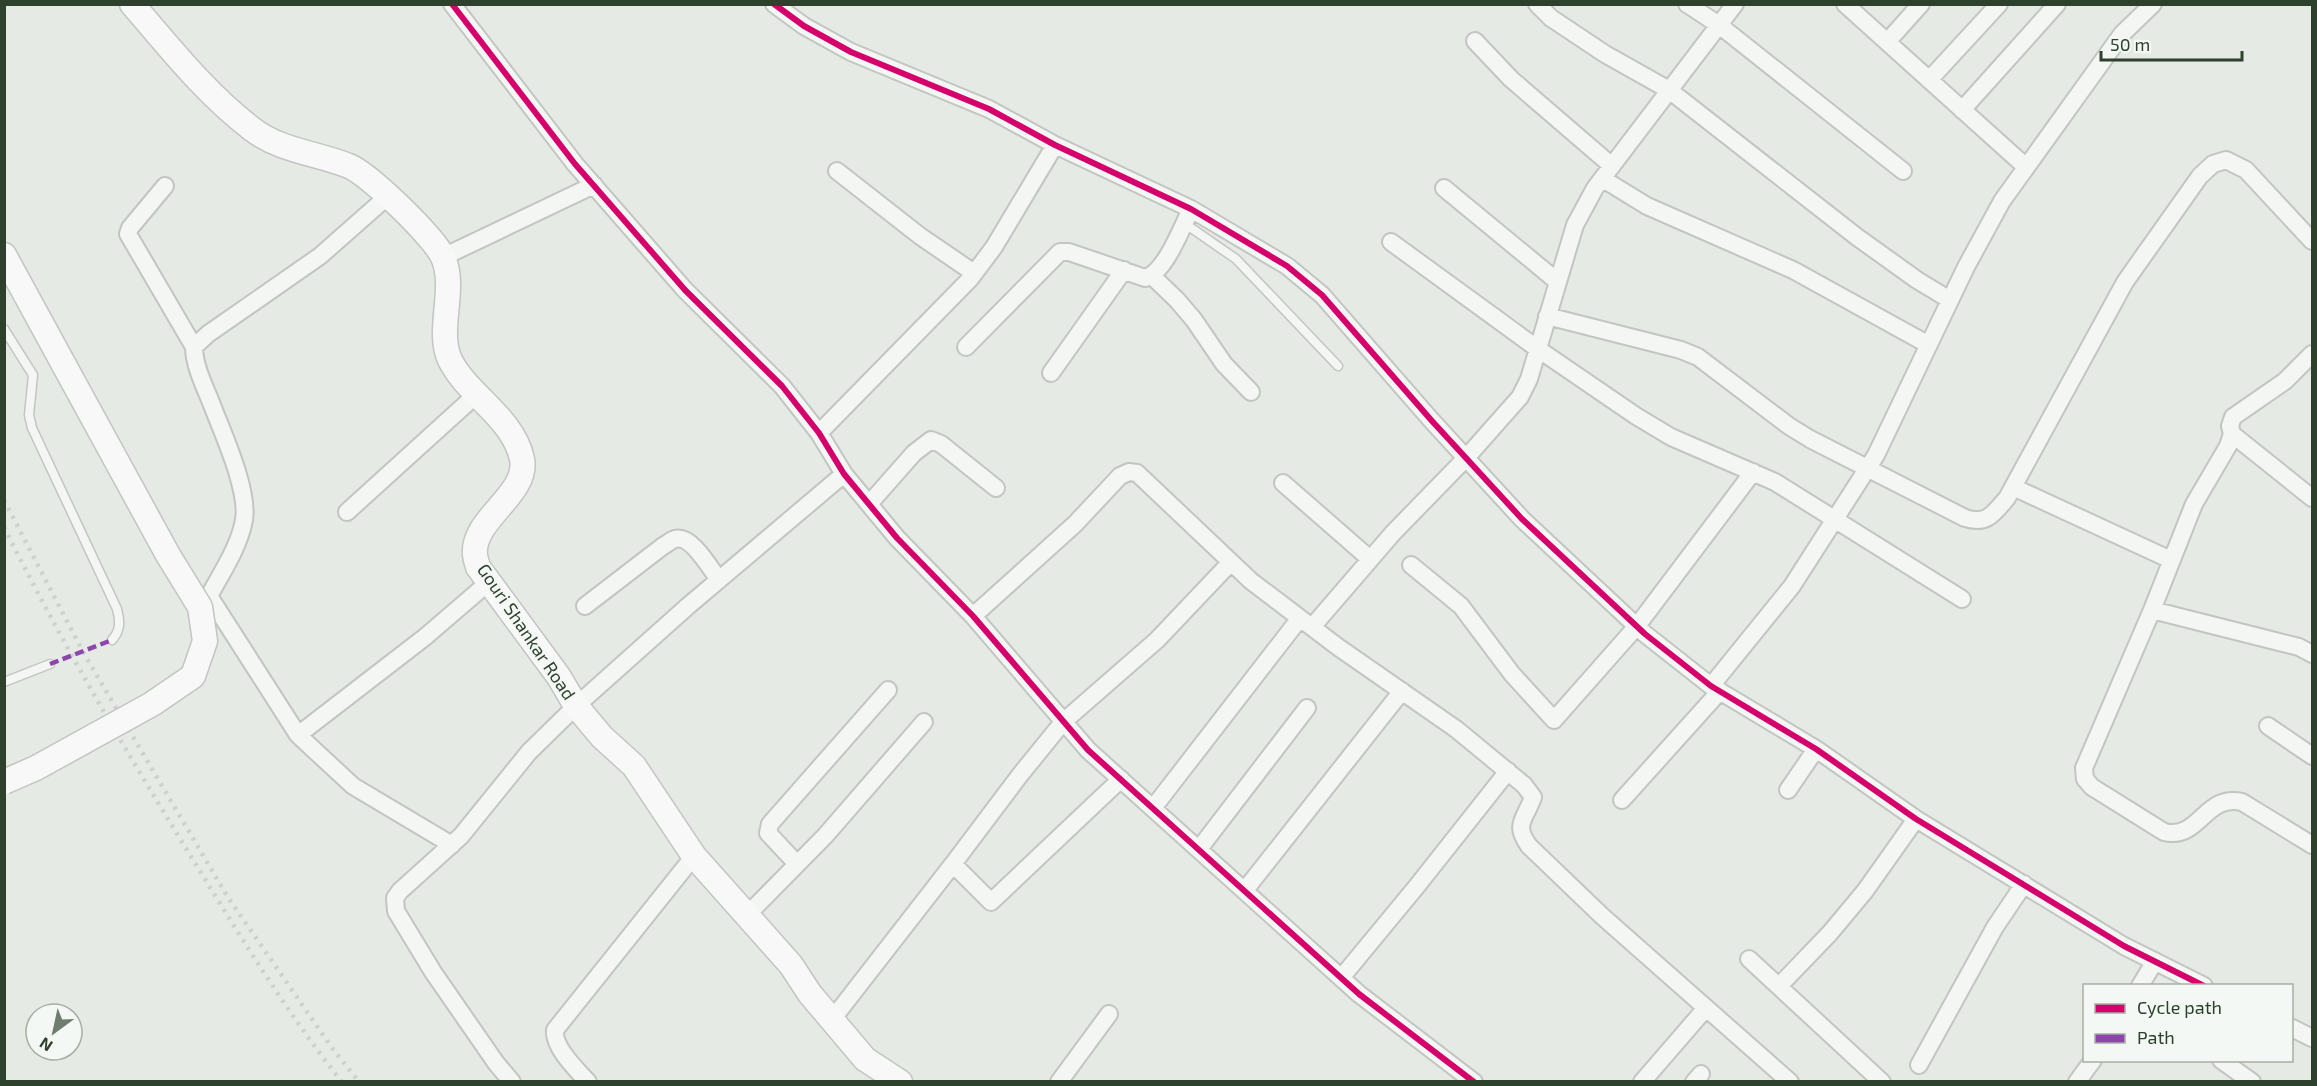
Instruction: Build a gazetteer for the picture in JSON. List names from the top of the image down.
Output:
{
  "streets": {
    "street": ["Gouri Shankar Road"]
  },
  "legend": ["Cycle path", "Path"],
  "scale_bar": "50 m",
  "north": "bottom left"
}
